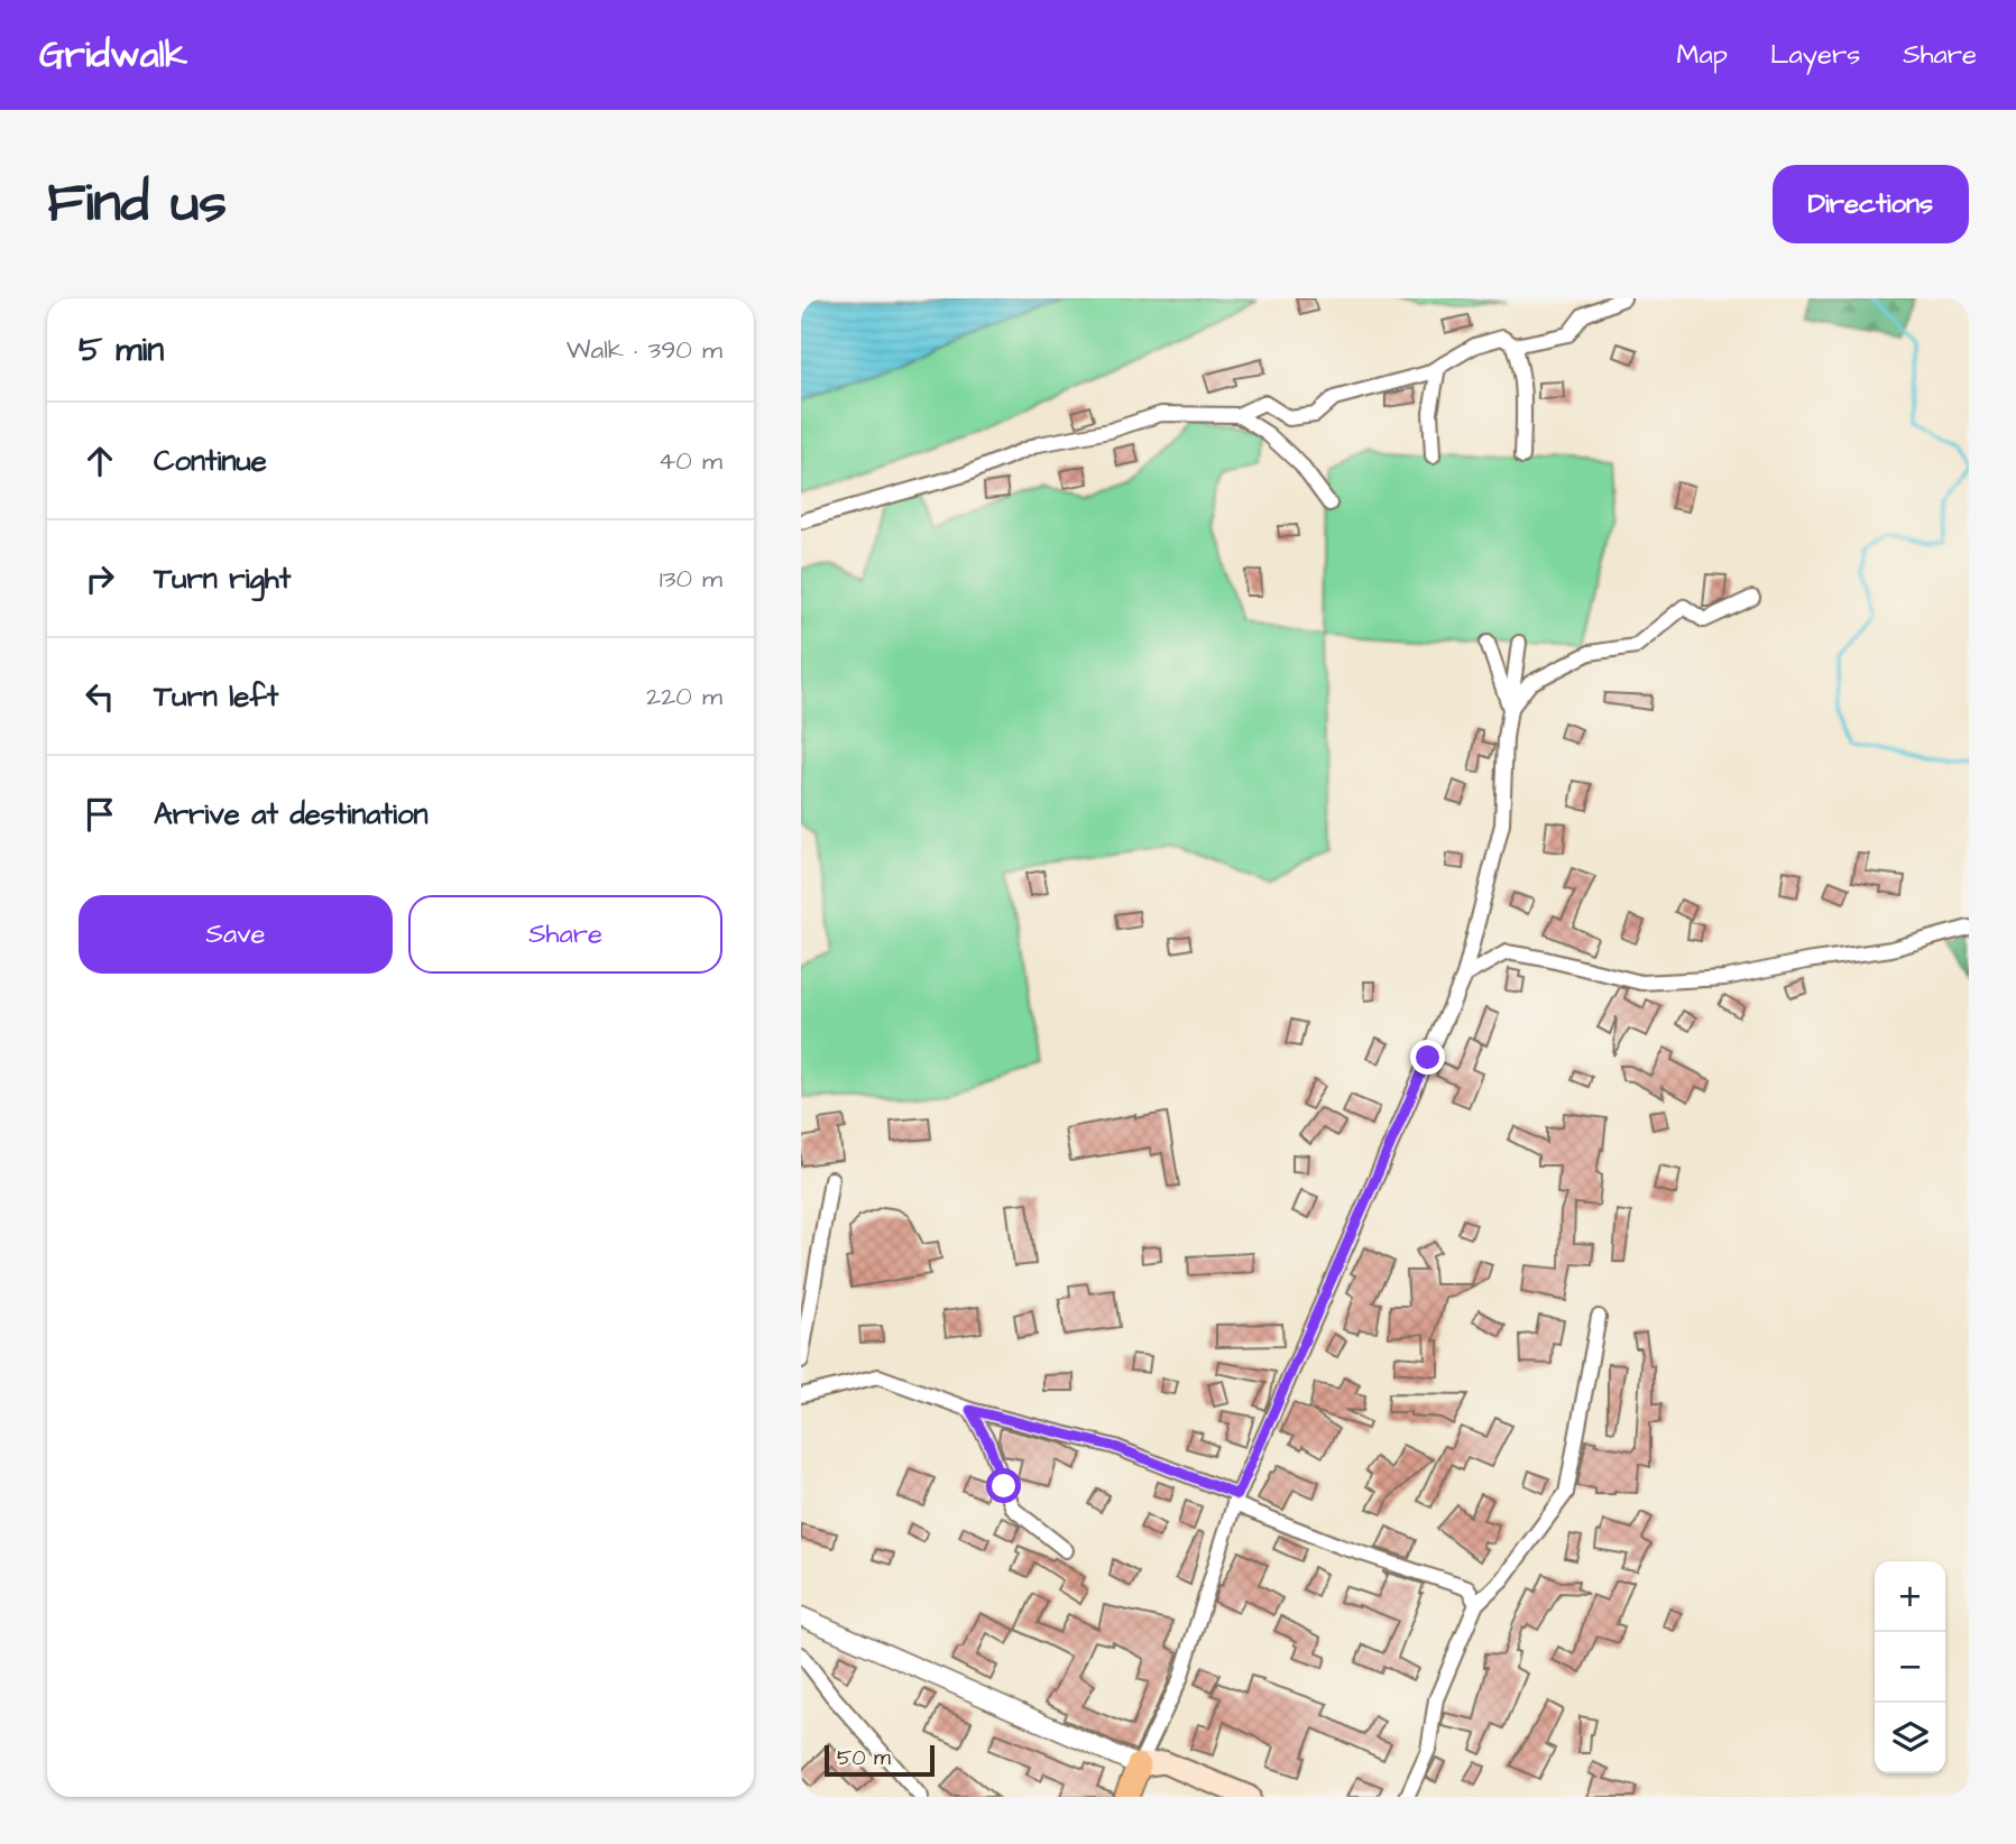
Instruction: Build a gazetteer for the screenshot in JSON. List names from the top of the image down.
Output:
{
  "scale_bar": "50 m",
  "page": {
    "header": "Gridwalk",
    "nav": ["Map", "Layers", "Share"],
    "buttons": [
      "Directions",
      ["Save", "Share"]
    ],
    "title": "Find us",
    "heading": ["5 min", "Walk · 390 m"],
    "list": [
      ["Continue", "40 m"],
      ["Turn right", "130 m"],
      ["Turn left", "220 m"],
      "Arrive at destination"
    ],
    "map_buttons": ["+", "−"],
    "scale": "50 m"
  }
}
